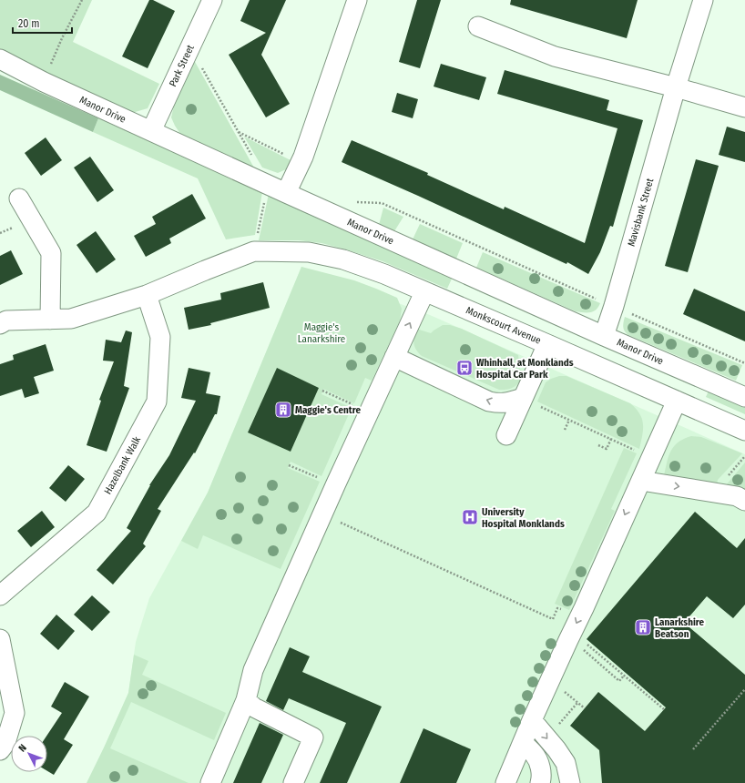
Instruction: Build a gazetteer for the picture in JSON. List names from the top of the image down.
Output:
{
  "streets": {
    "street": [
      "Park Street",
      "Manor Drive",
      "Mavisbank Street",
      "Monkscourt Avenue",
      "Hazelbank Walk"
    ]
  },
  "crossings": [
    ["Park Street", "Manor Drive"],
    ["Manor Drive", "Mavisbank Street"]
  ],
  "parks": ["Maggie's Lanarkshire"],
  "places": {
    "bus stop": ["Whinhall, at Monklands Hospital Car Park"],
    "building": ["Maggie's Centre", "Lanarkshire Beatson"],
    "hospital": ["University Hospital Monklands"]
  },
  "scale_bar": "20 m",
  "north": "top left"
}
